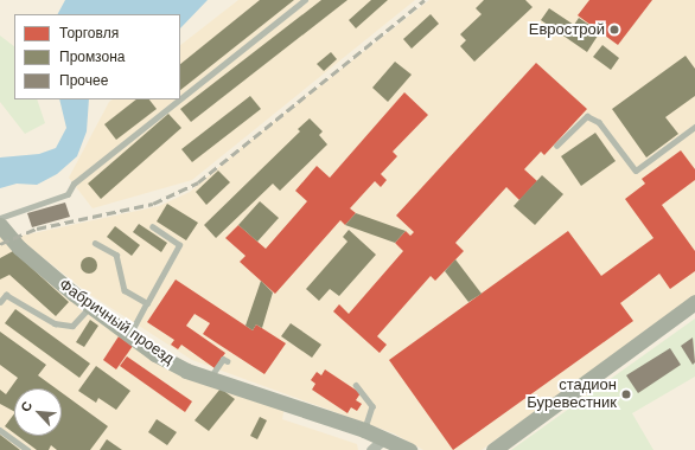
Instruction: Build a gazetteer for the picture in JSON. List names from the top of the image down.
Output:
{
  "streets": {
    "main road": ["Фабричный проезд"]
  },
  "places": ["Еврострой", "стадион Буревестник"],
  "legend": ["Торговля", "Промзона", "Прочее"],
  "north": "top left"
}
